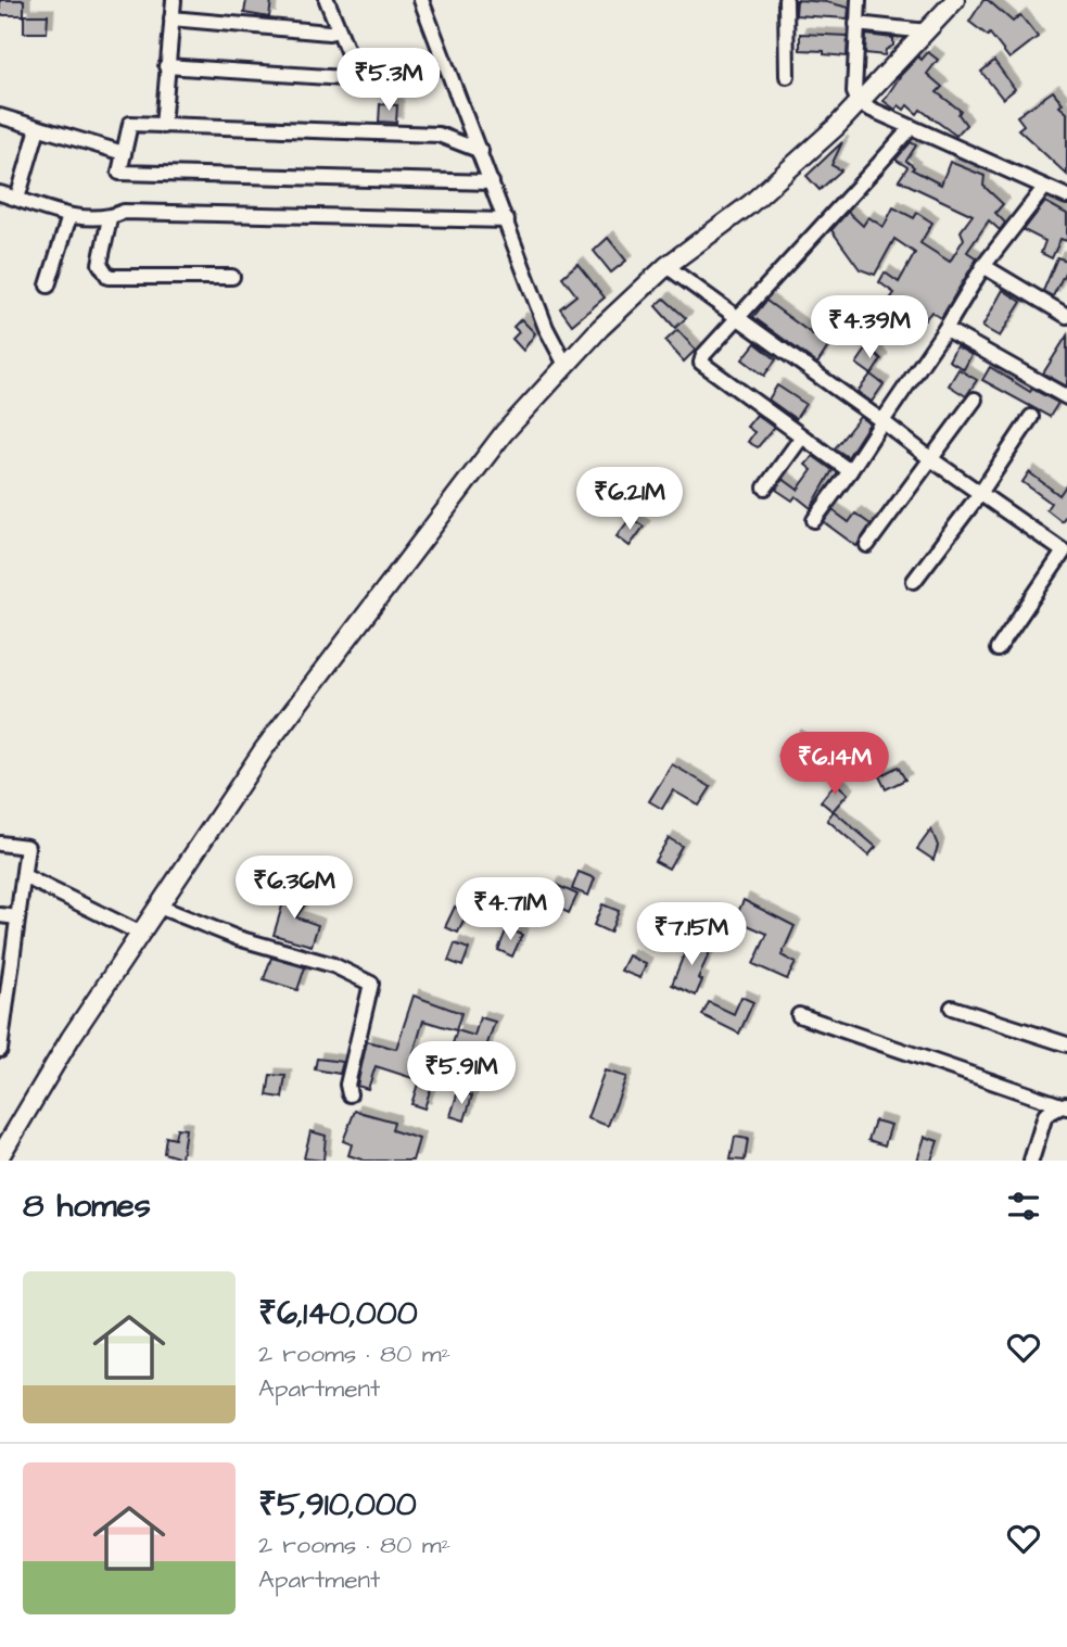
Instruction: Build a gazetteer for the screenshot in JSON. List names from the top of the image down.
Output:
{
  "page": {
    "price": [
      "₹5.3M",
      "₹4.39M",
      "₹6.21M",
      "₹6.14M",
      "₹6.36M",
      "₹4.71M",
      "₹7.15M",
      "₹5.91M"
    ],
    "heading": "8 homes",
    "list": [
      {
        "name": "₹6,140,000",
        "note": "2 rooms · 80 m² · Apartment"
      },
      {
        "name": "₹5,910,000",
        "note": "2 rooms · 80 m² · Apartment"
      }
    ]
  }
}
